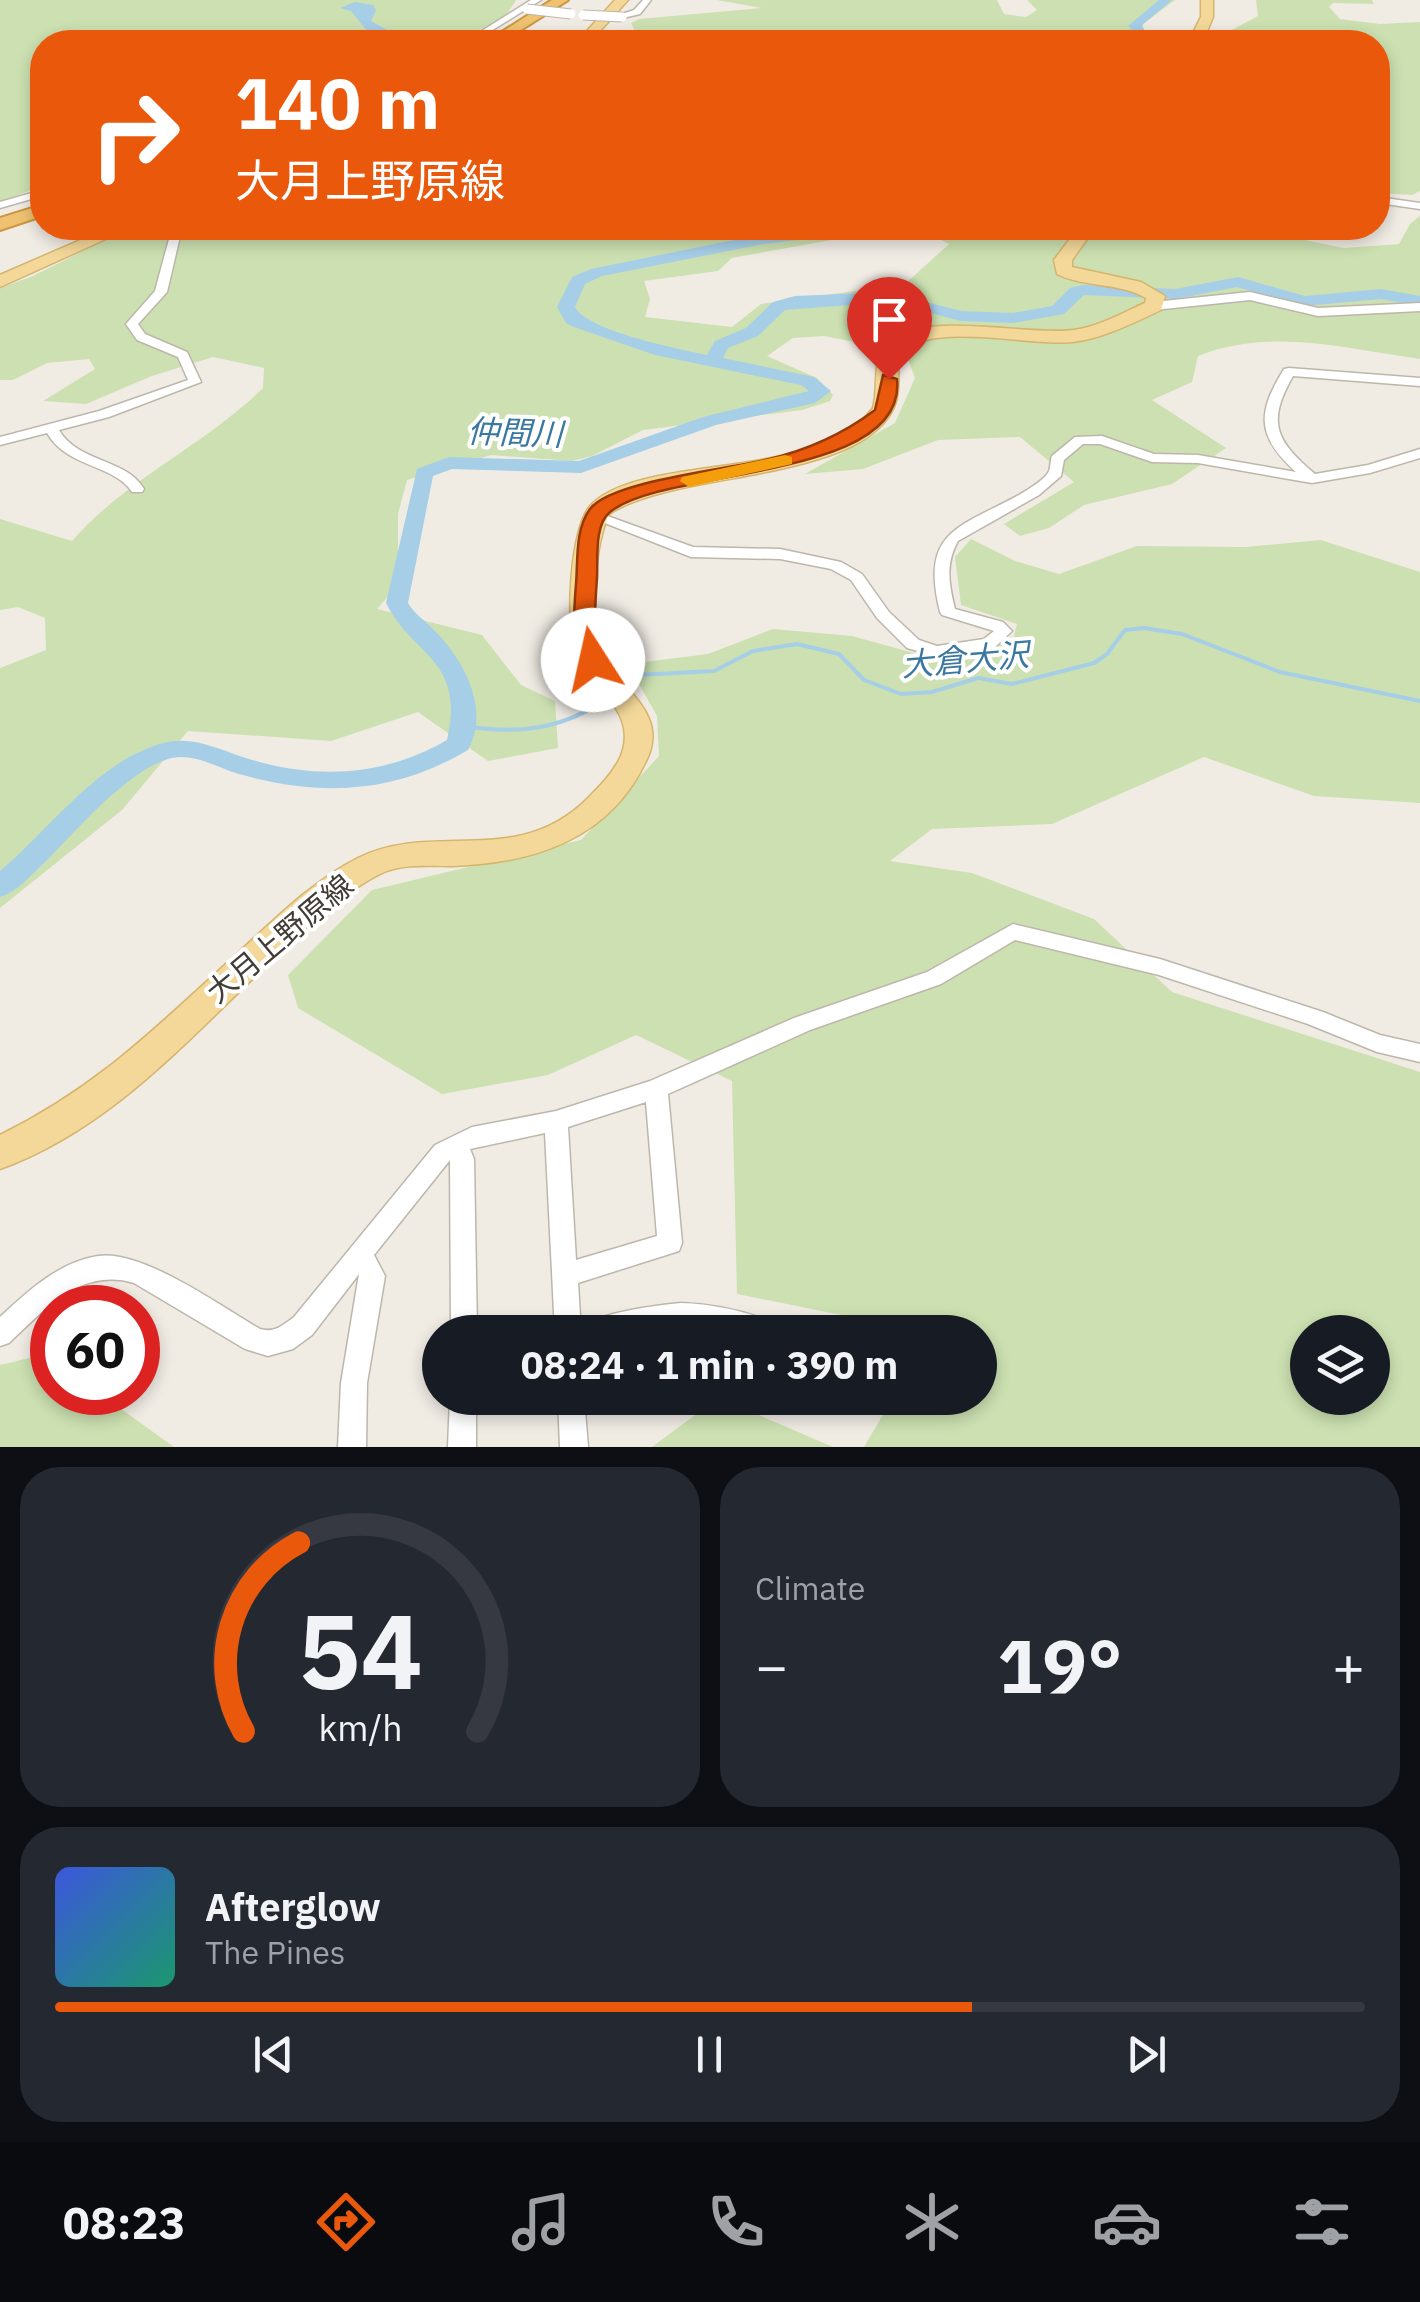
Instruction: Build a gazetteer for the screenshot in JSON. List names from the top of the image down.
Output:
{
  "streets": {
    "main road": ["大月上野原線"]
  },
  "water": ["仲間川", "大倉大沢"],
  "page": {
    "turn": ["140 m", "大月上野原線"],
    "limit": "60",
    "trip": "08:24 · 1 min · 390 m",
    "tile": "Climate",
    "heat": ["−", "19°", "+"],
    "song": ["Afterglow", "The Pines"],
    "tabs": "08:23",
    "gauge": ["54", "km/h"]
  }
}
